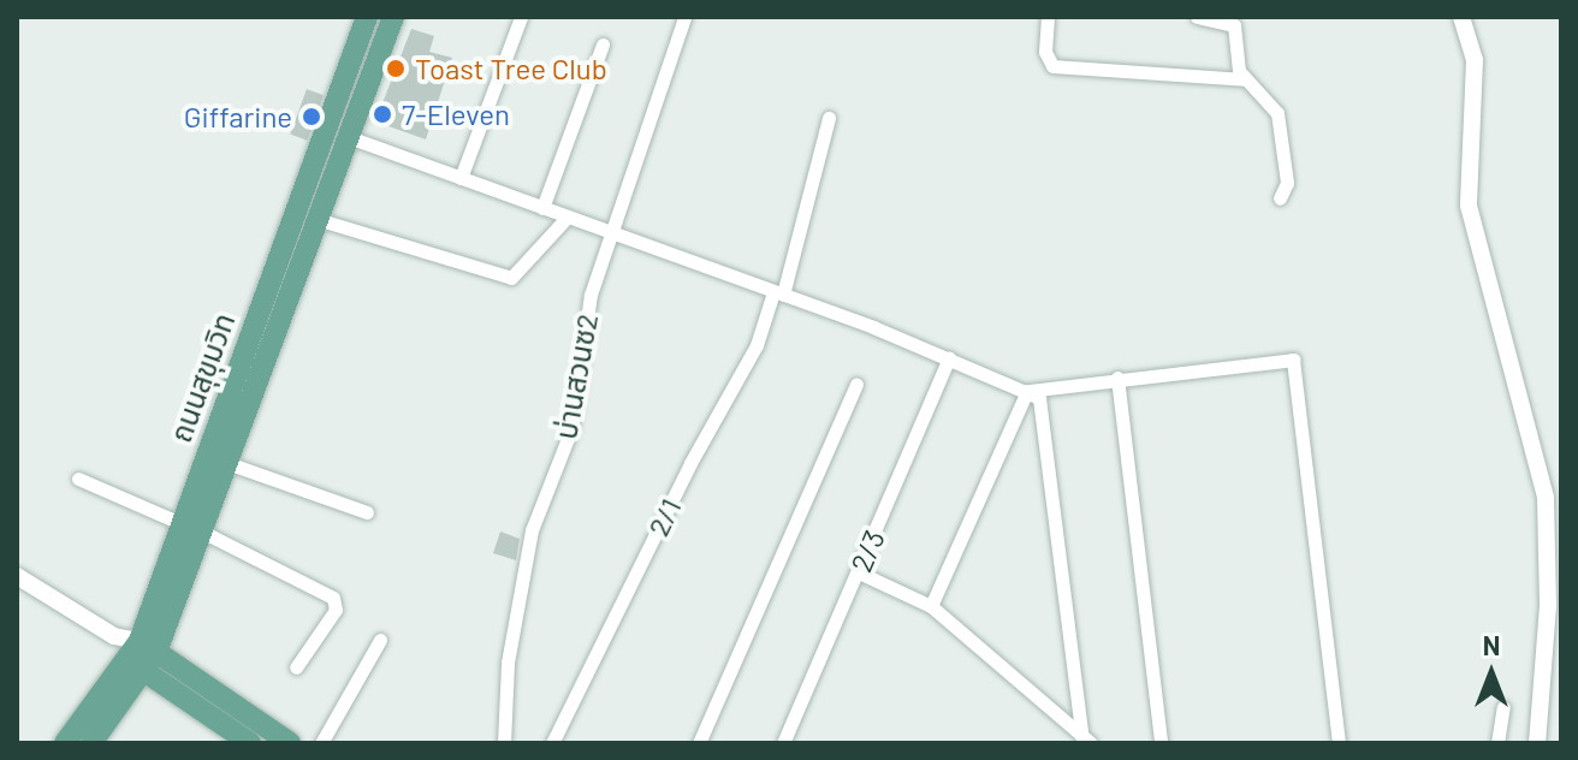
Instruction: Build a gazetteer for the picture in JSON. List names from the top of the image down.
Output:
{
  "streets": {
    "main road": ["ถนนสุขุมวิท"],
    "street": ["บ่านสวนซ2", "2/1", "2/3"]
  },
  "places": ["Toast Tree Club", "7-Eleven", "Giffarine"],
  "north": "top"
}
